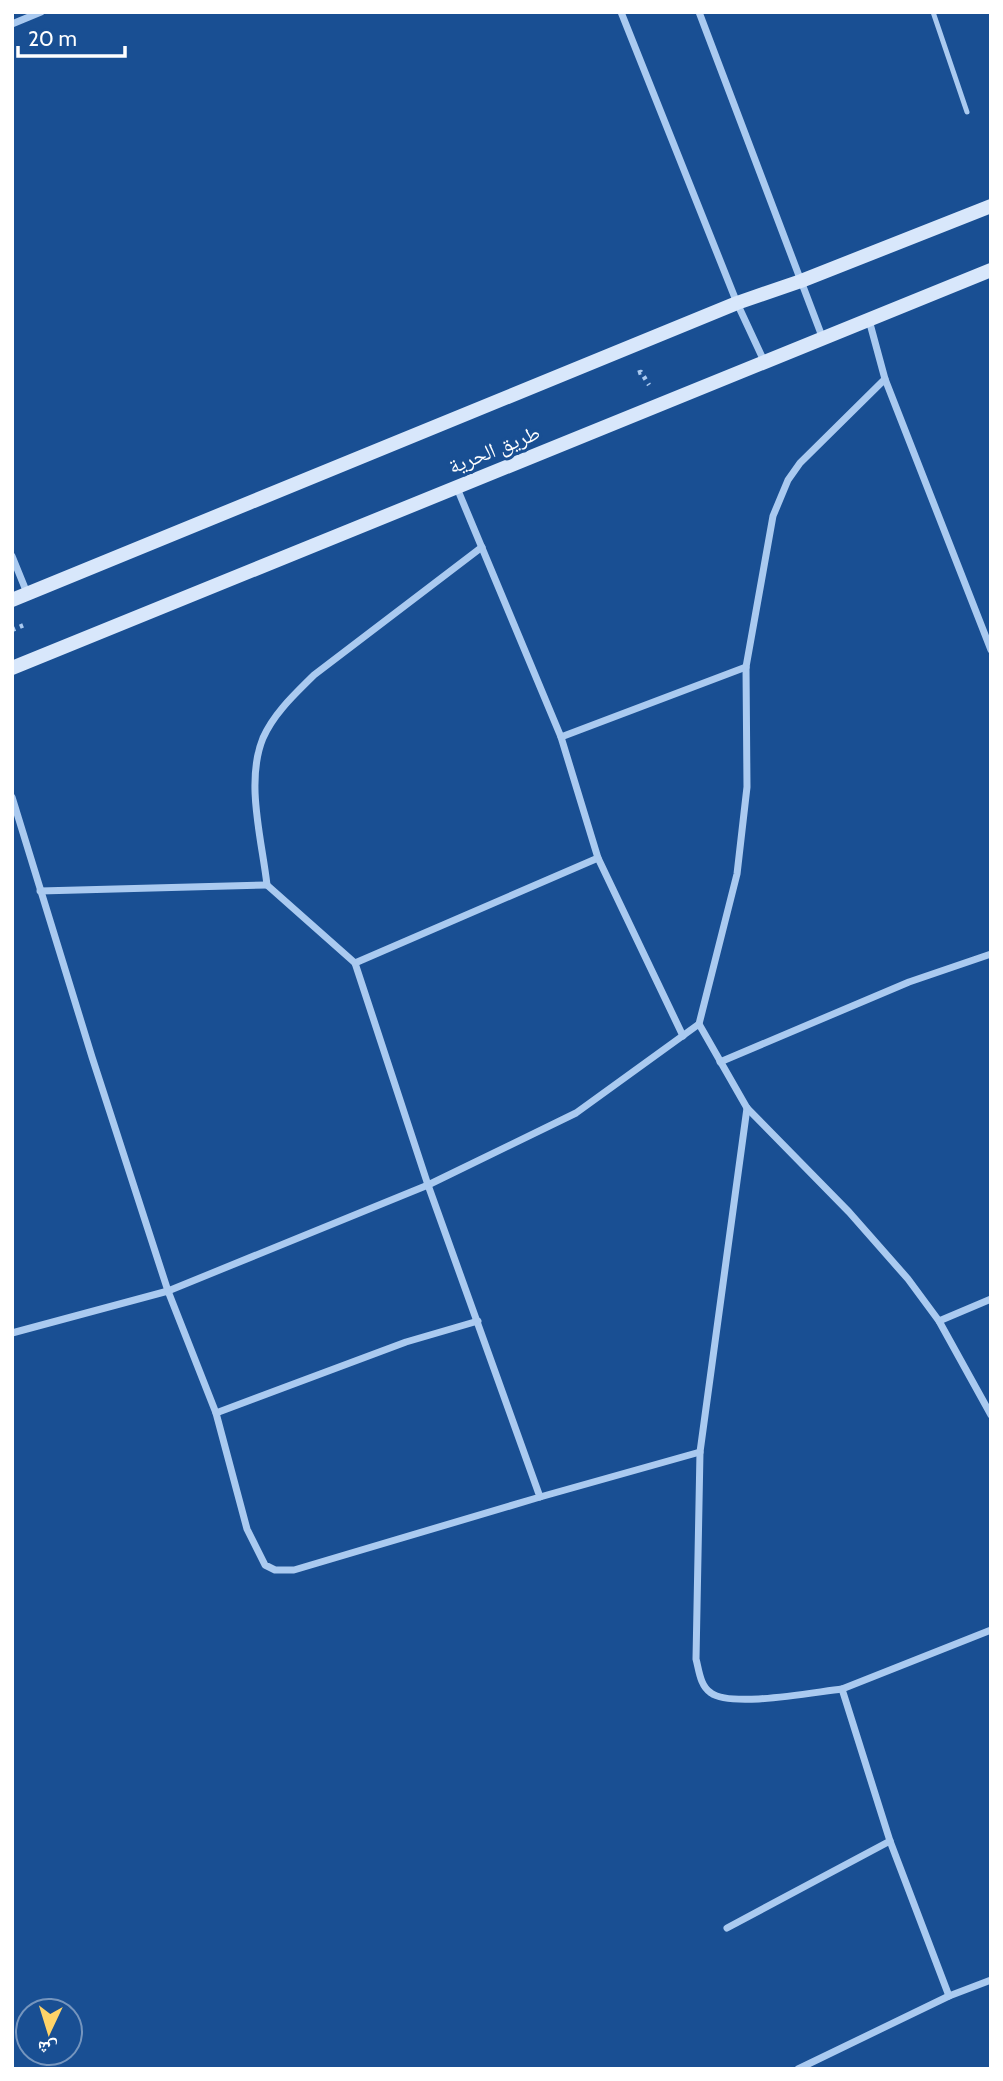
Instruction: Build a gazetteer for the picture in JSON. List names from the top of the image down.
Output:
{
  "streets": {
    "main road": ["طريق الحرية"]
  },
  "scale_bar": "20 m",
  "north": "bottom"
}
